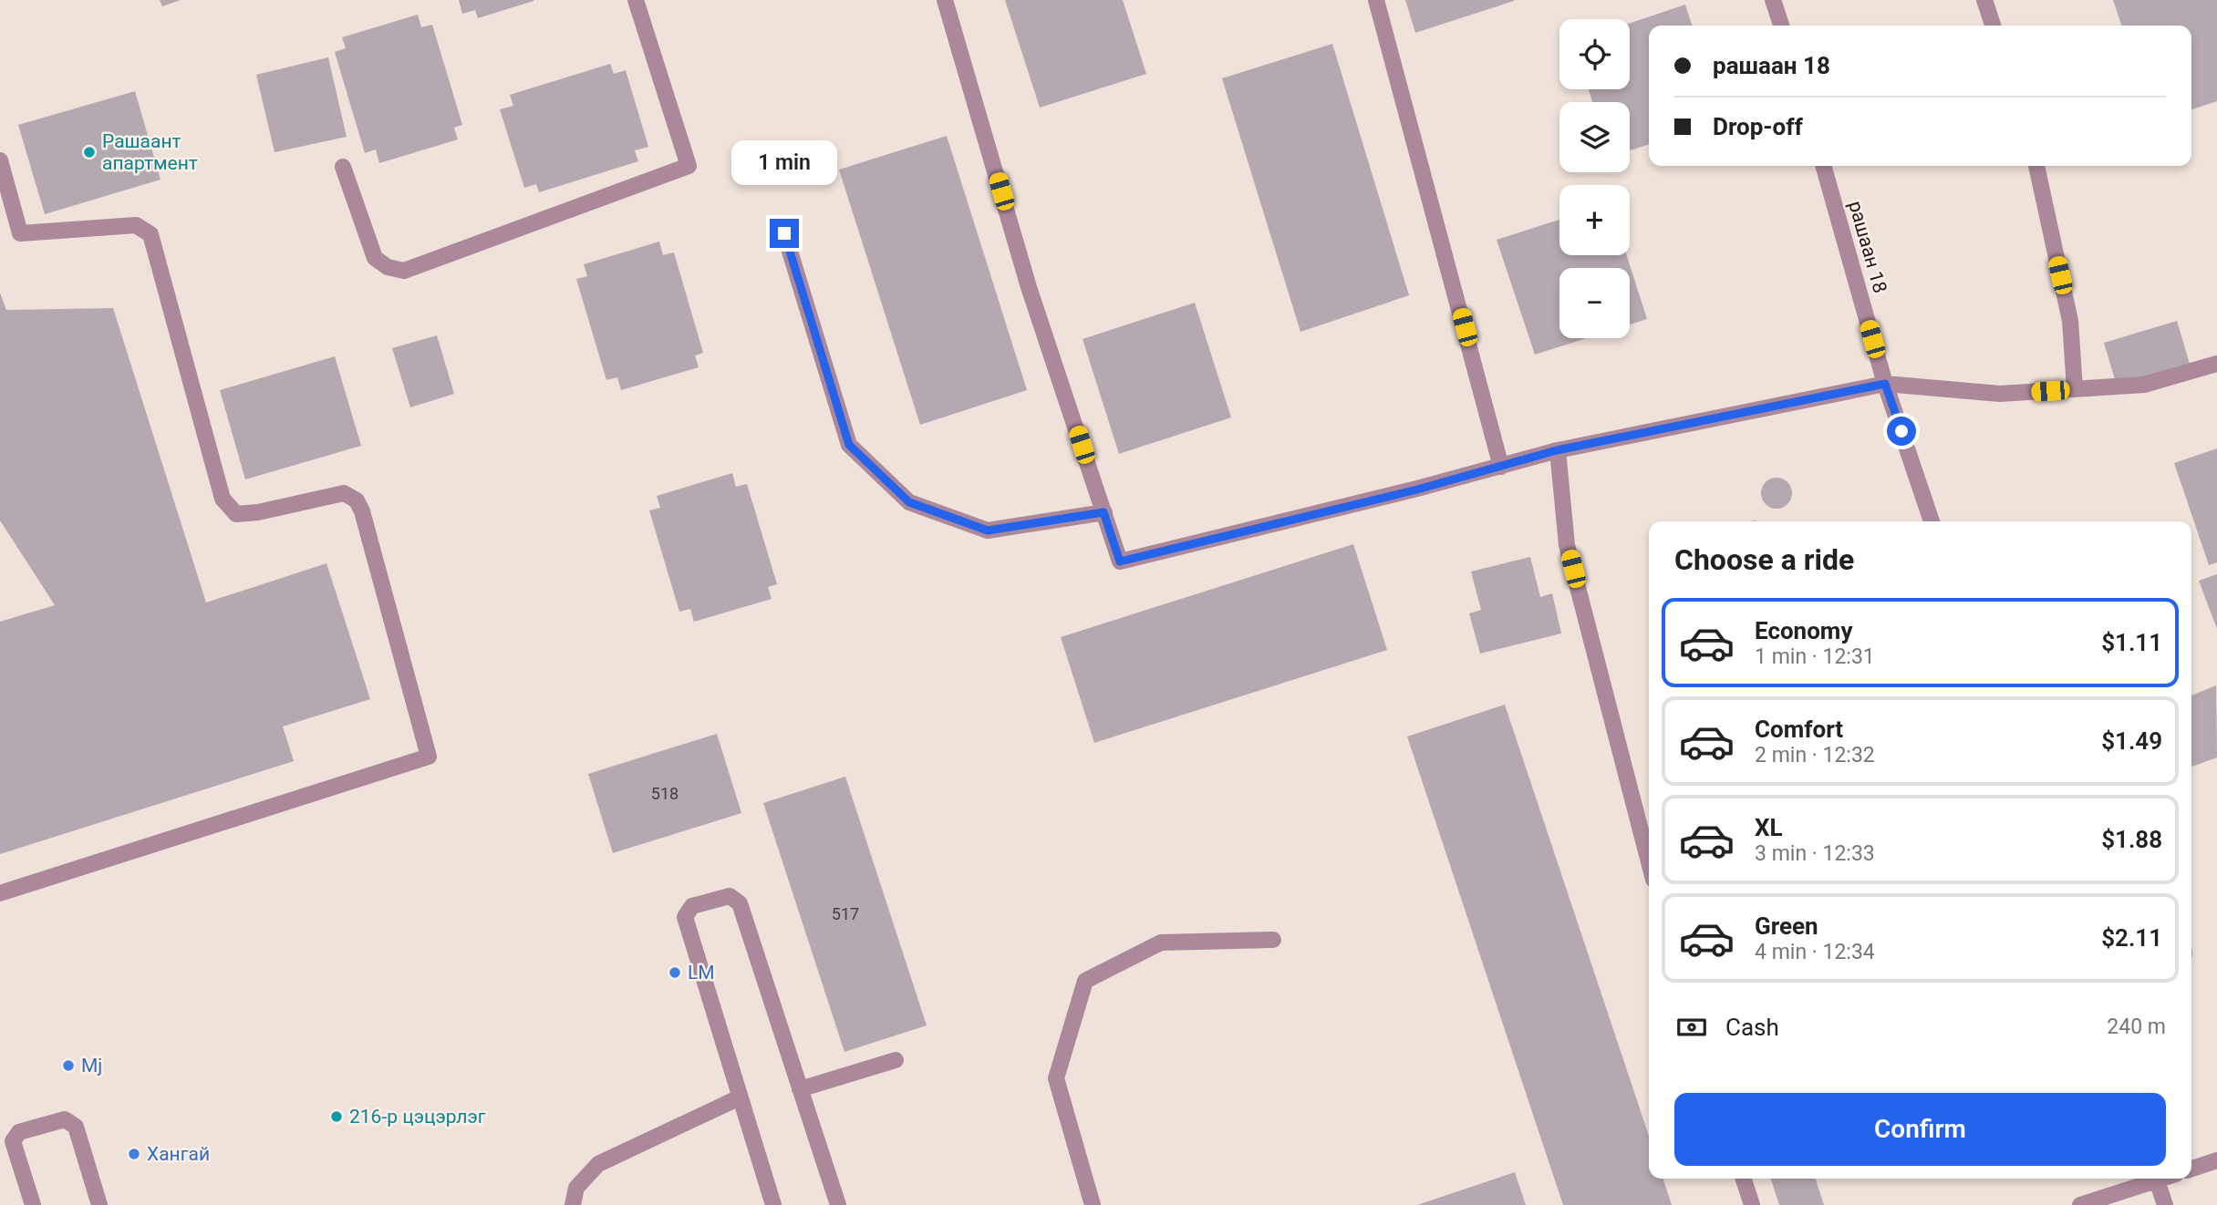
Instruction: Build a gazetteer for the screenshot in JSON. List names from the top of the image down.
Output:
{
  "streets": {
    "street": ["рашаан 18"]
  },
  "places": [
    "Рашаант апартмент",
    "LM",
    "Mj",
    "216-р цэцэрлэг",
    "Хангай"
  ],
  "house_numbers": ["518", "517"],
  "page": {
    "map_buttons": ["+", "−"],
    "banner": ["рашаан 18", "Drop-off"],
    "bubble": "1 min",
    "heading": "Choose a ride",
    "list": [
      {
        "name": "Economy",
        "note": "1 min · 12:31",
        "value": "$1.11"
      },
      {
        "name": "Comfort",
        "note": "2 min · 12:32",
        "value": "$1.49"
      },
      {
        "name": "XL",
        "note": "3 min · 12:33",
        "value": "$1.88"
      },
      {
        "name": "Green",
        "note": "4 min · 12:34",
        "value": "$2.11"
      }
    ],
    "pay": ["Cash", "240 m"],
    "buttons": "Confirm"
  }
}
